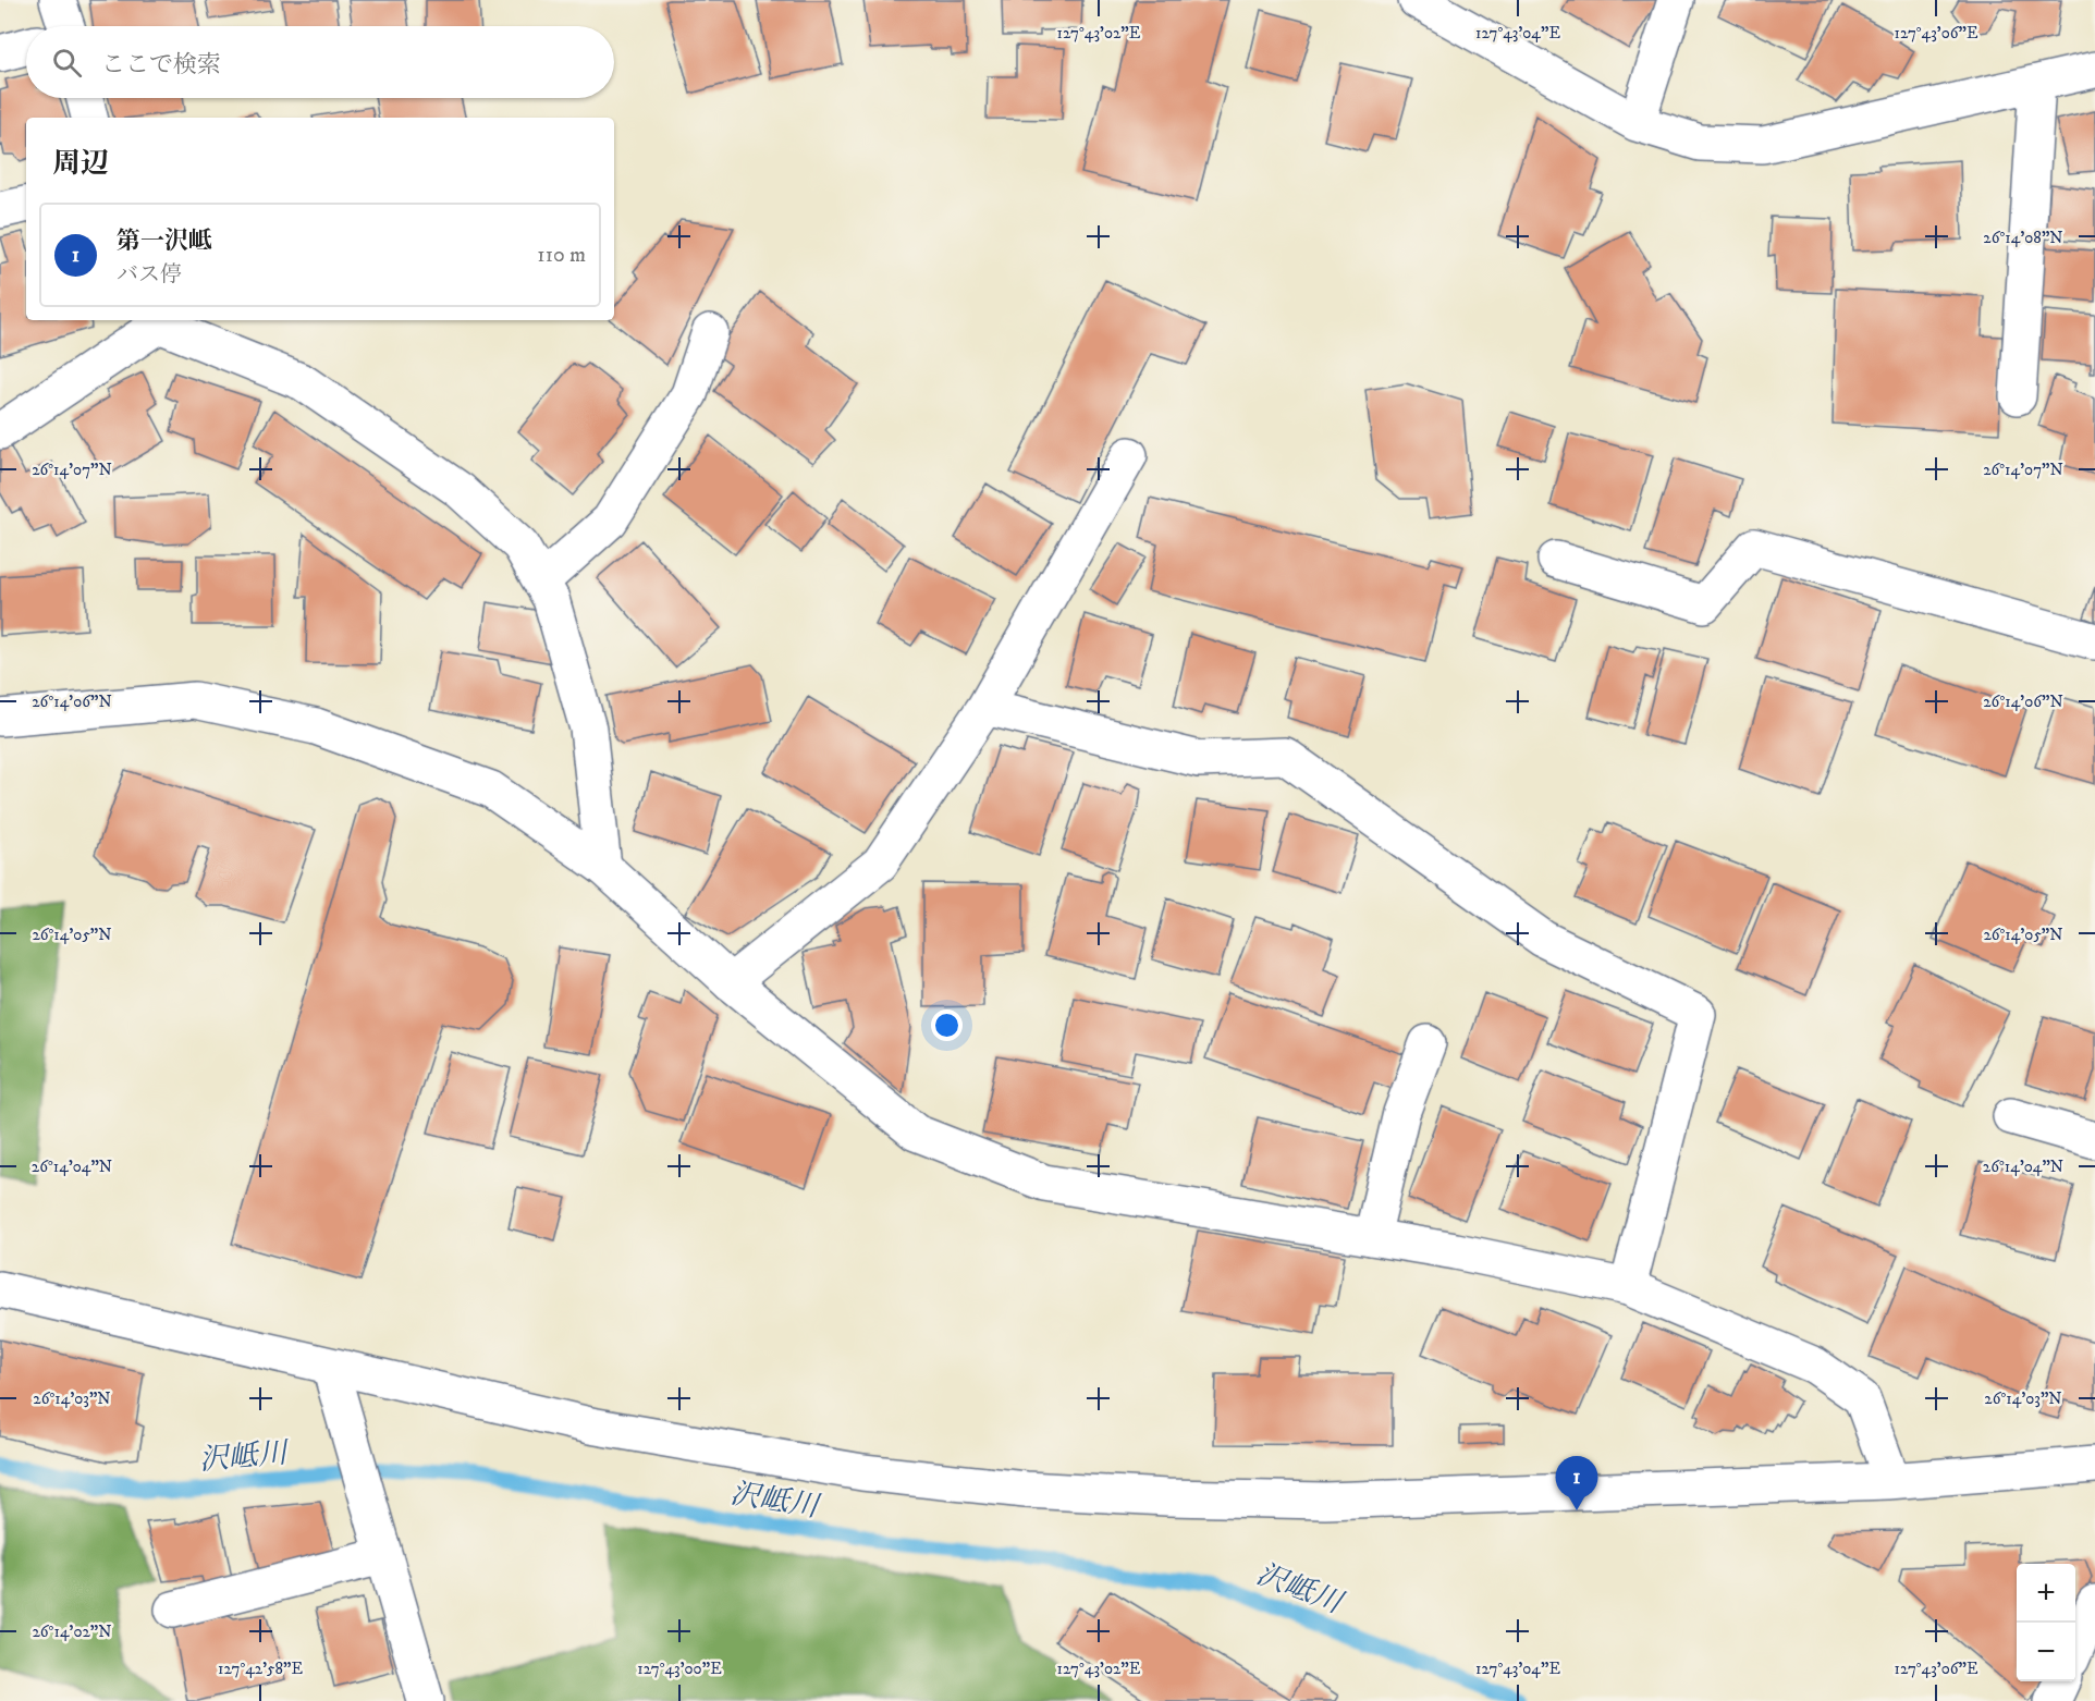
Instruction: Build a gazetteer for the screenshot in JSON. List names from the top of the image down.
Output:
{
  "water": ["沢岻川"],
  "page": {
    "search": "ここで検索",
    "heading": "周辺",
    "list": [
      {
        "mark": "1",
        "name": "第一沢岻",
        "note": "バス停",
        "value": "110 m"
      }
    ],
    "pins": "1",
    "map_buttons": ["+", "−"]
  },
  "coordinates": [
    "127°43'02\"E",
    "127°43'04\"E",
    "127°43'06\"E",
    "26°14'08\"N",
    "26°14'07\"N",
    "26°14'06\"N",
    "26°14'05\"N",
    "26°14'04\"N",
    "26°14'03\"N",
    "26°14'02\"N",
    "127°42'58\"E",
    "127°43'00\"E"
  ]
}
